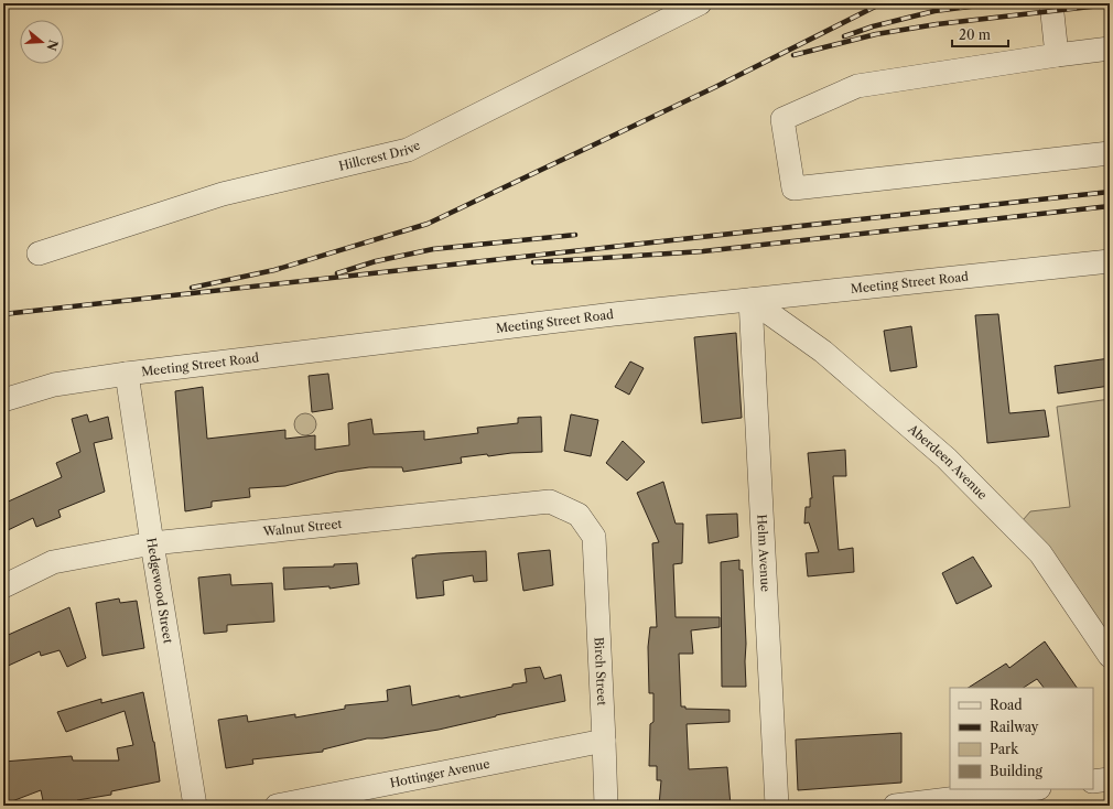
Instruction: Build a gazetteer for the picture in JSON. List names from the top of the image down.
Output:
{
  "streets": {
    "street": [
      "Hillcrest Drive",
      "Meeting Street Road",
      "Aberdeen Avenue",
      "Walnut Street",
      "Helm Avenue",
      "Hedgewood Street",
      "Birch Street",
      "Hottinger Avenue"
    ]
  },
  "crossings": [
    ["Meeting Street Road", "Aberdeen Avenue"],
    ["Meeting Street Road", "Helm Avenue"],
    ["Meeting Street Road", "Hedgewood Street"],
    ["Aberdeen Avenue", "Helm Avenue"],
    ["Walnut Street", "Hedgewood Street"],
    ["Walnut Street", "Birch Street"],
    ["Birch Street", "Hottinger Avenue"]
  ],
  "legend": [
    "Road",
    "Railway",
    "Park",
    "Building"
  ],
  "scale_bar": "20 m",
  "north": "right"
}
